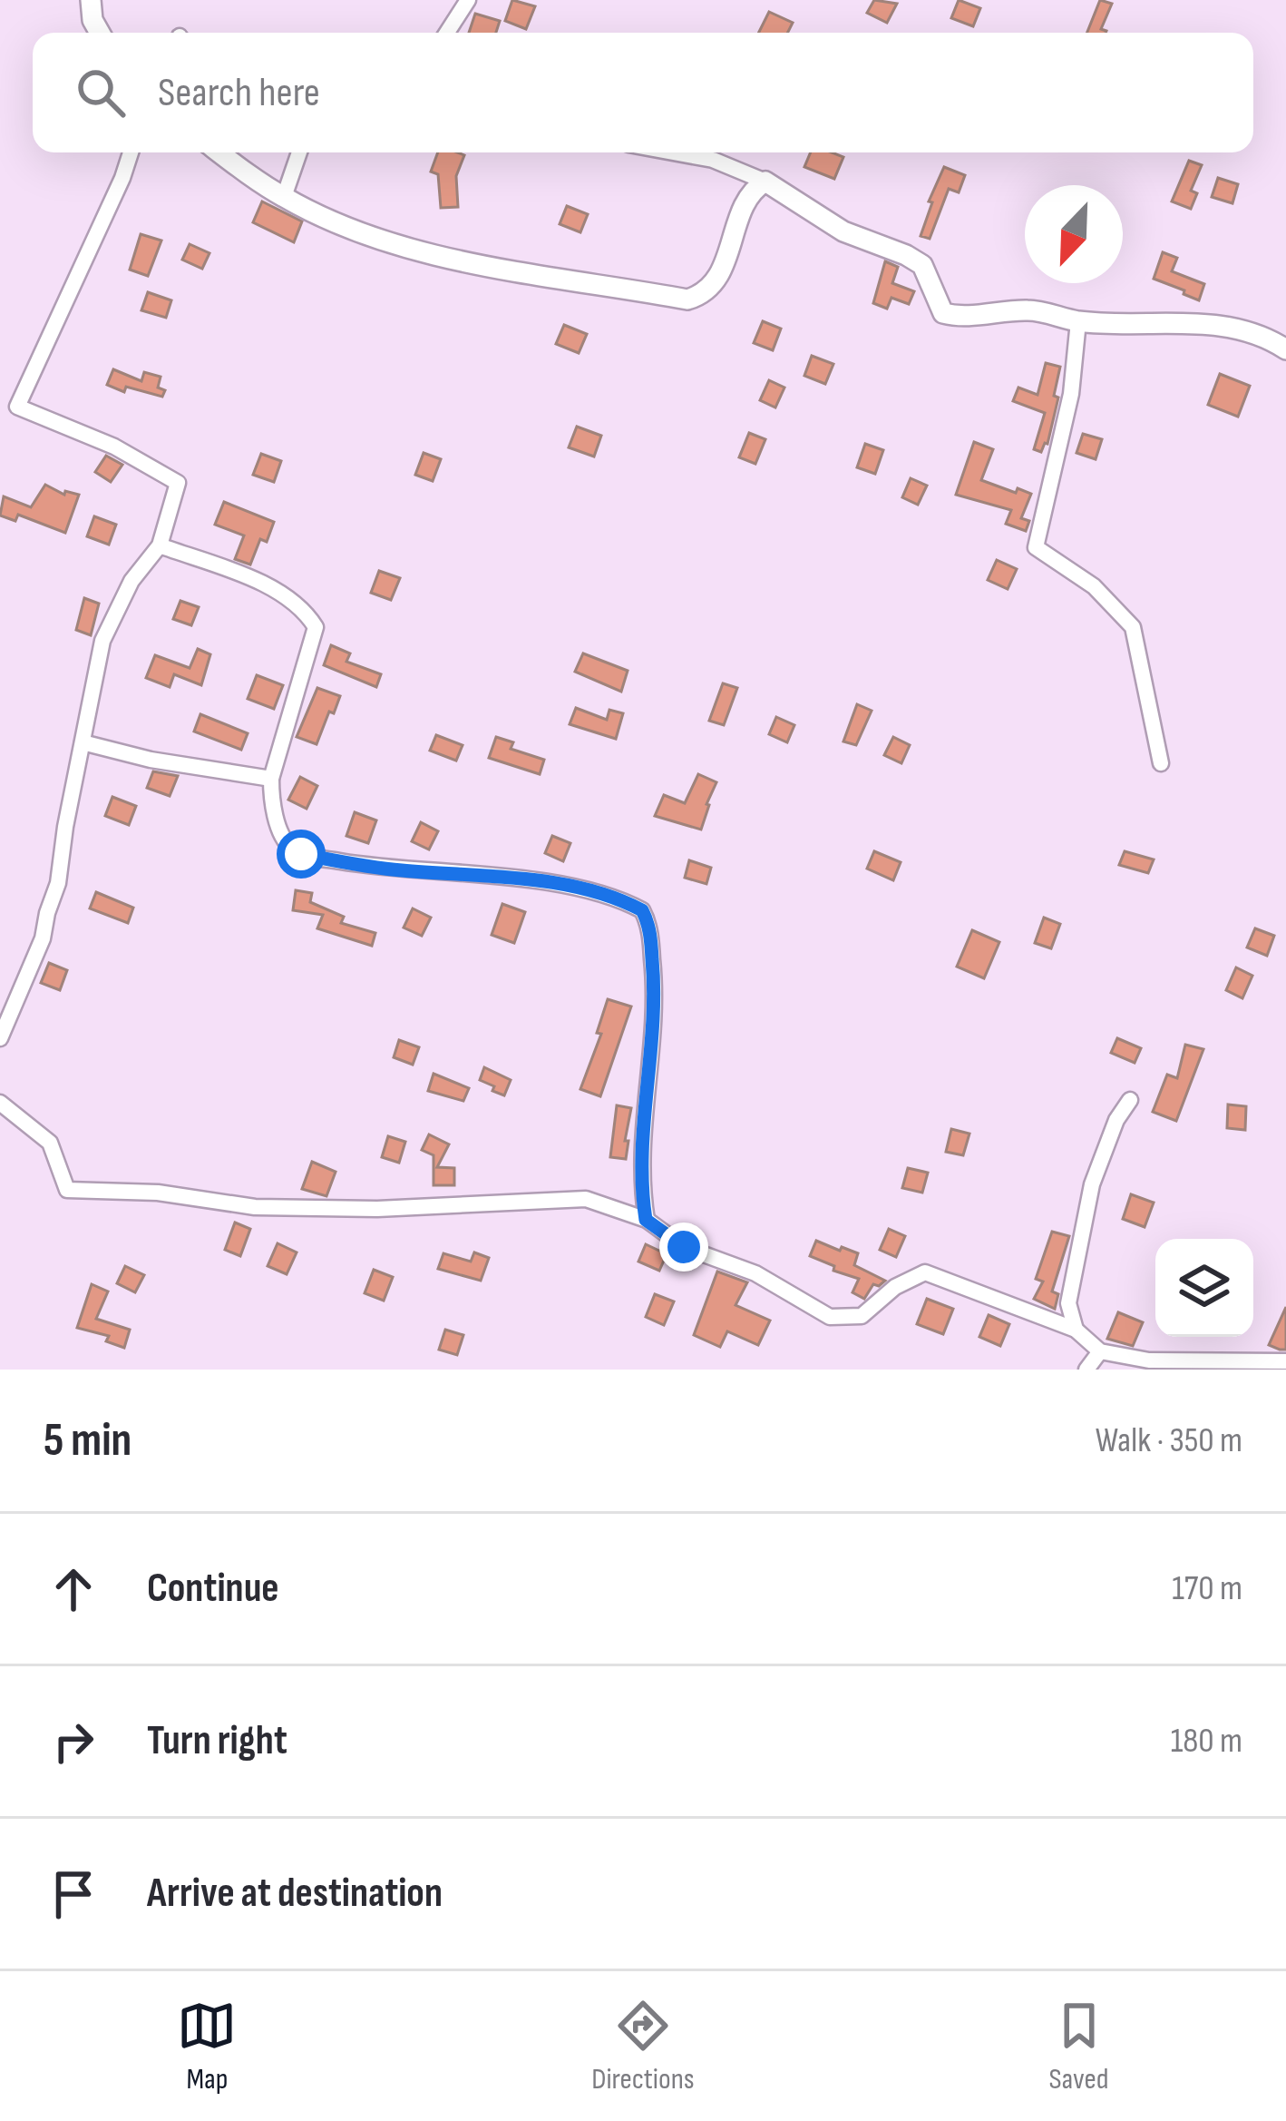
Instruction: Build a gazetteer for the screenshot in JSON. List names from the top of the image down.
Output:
{
  "north": "bottom left",
  "page": {
    "search": "Search here",
    "heading": ["5 min", "Walk · 350 m"],
    "list": [
      ["Continue", "170 m"],
      ["Turn right", "180 m"],
      "Arrive at destination"
    ],
    "nav": ["Map", "Directions", "Saved"]
  }
}
